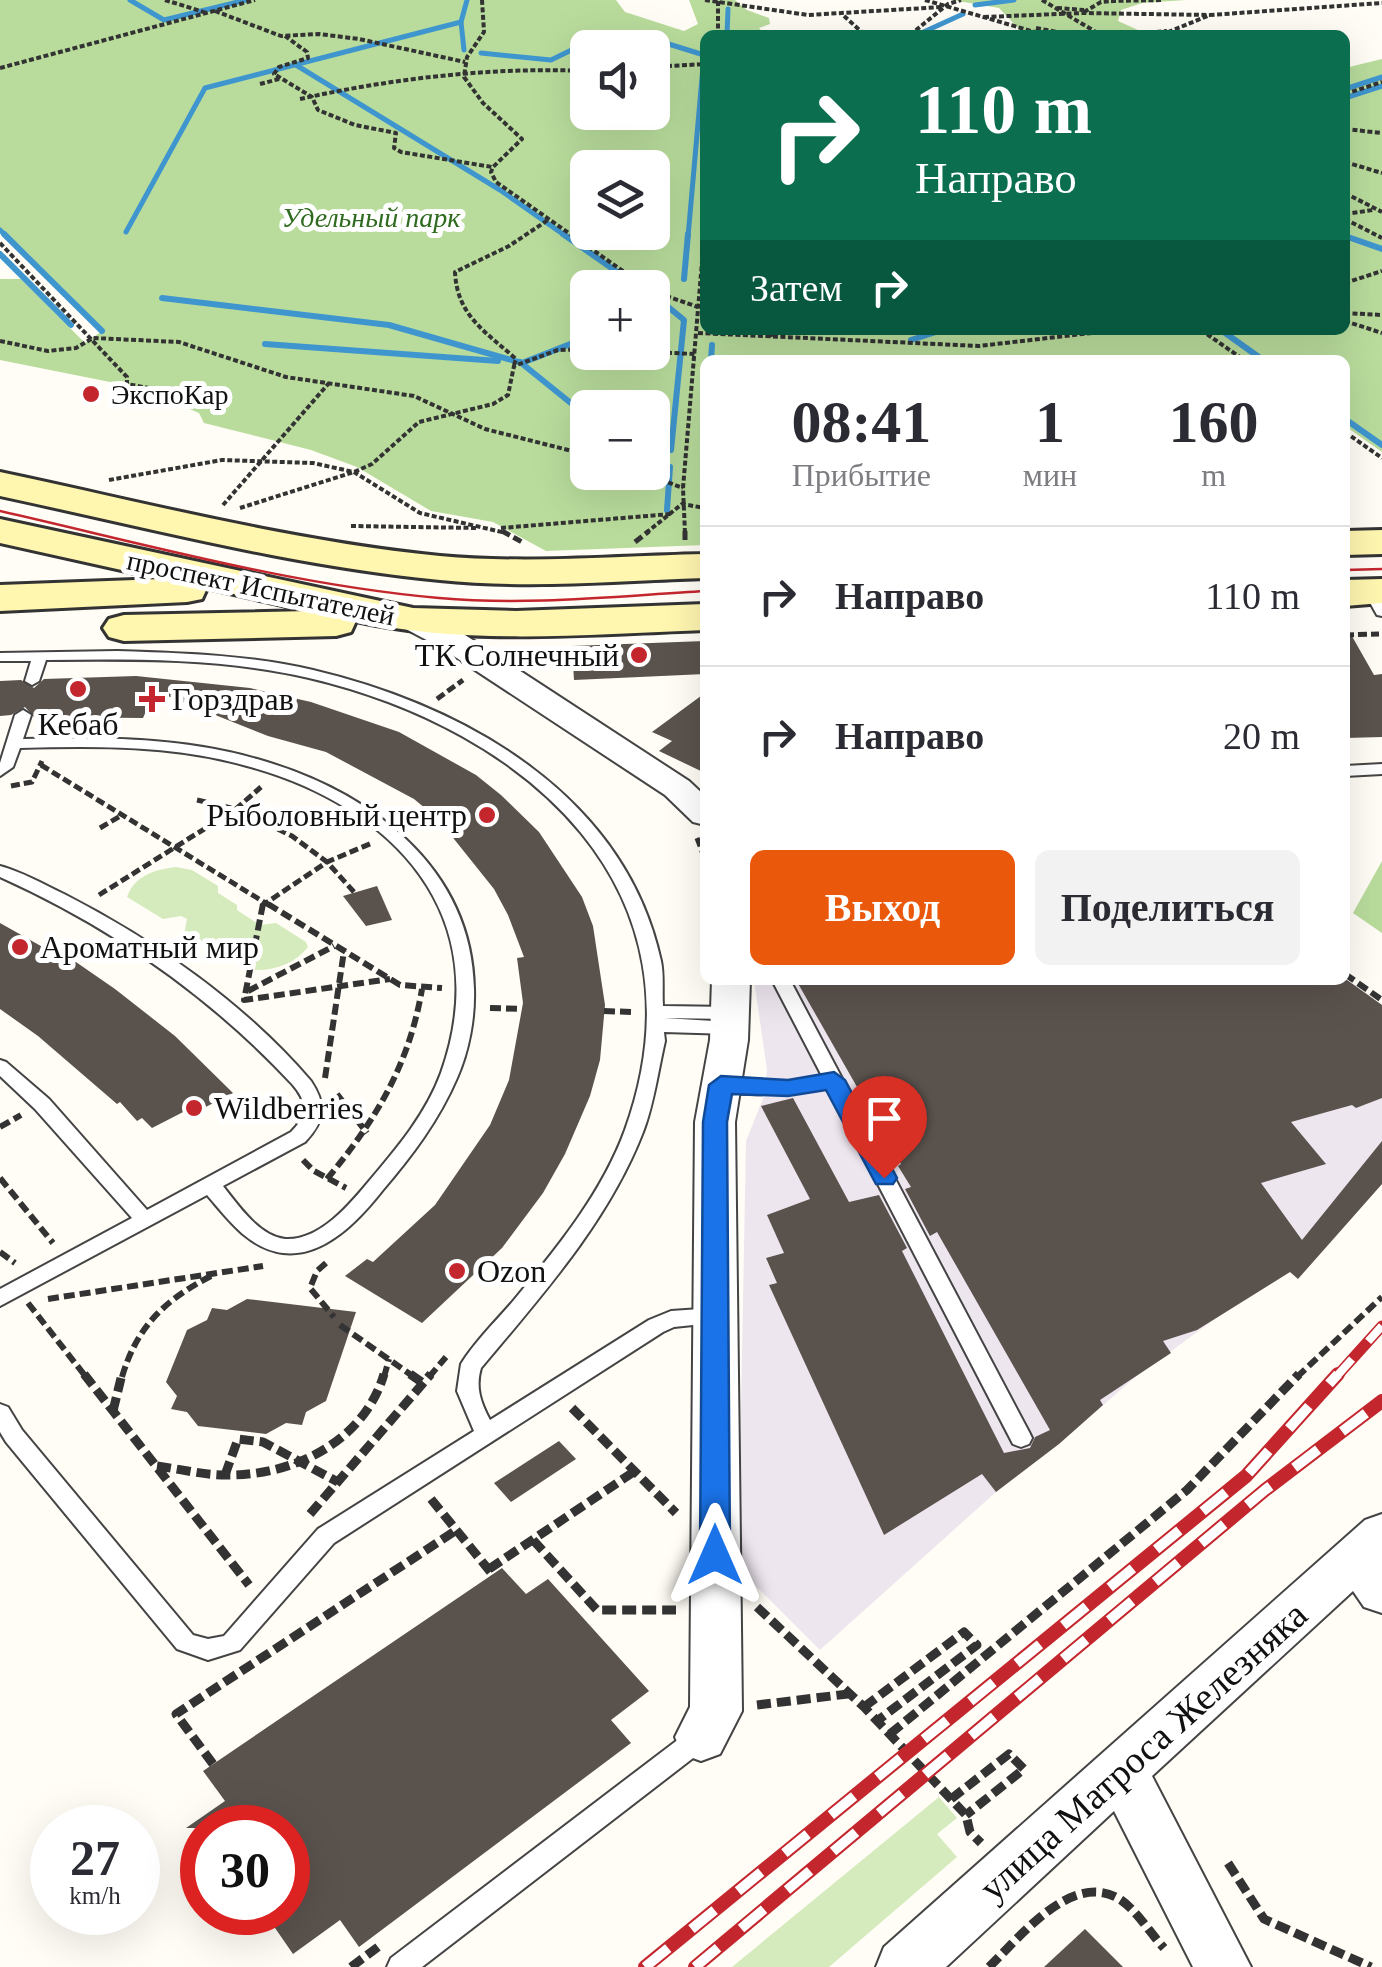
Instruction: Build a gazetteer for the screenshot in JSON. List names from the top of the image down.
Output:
{
  "streets": {
    "main road": ["проспект Испытателей"],
    "street": ["улица Матроса Железняка"]
  },
  "parks": ["Удельный парк"],
  "places": {
    "other": [
      "ЭкспоКар",
      "ТК Солнечный",
      "Кебаб",
      "Рыболовный центр",
      "Ароматный мир",
      "Wildberries",
      "Ozon"
    ],
    "health": ["Горздрав"]
  },
  "page": {
    "map_buttons": ["+", "−"],
    "turn": ["110 m", "Направо"],
    "then": "Затем",
    "eta": [
      "08:41",
      "Прибытие",
      "1",
      "мин",
      "160",
      "m"
    ],
    "list": [
      {
        "name": "Направо",
        "value": "110 m"
      },
      {
        "name": "Направо",
        "value": "20 m"
      }
    ],
    "buttons": ["Выход", "Поделиться"],
    "speed": "27 km/h",
    "limit": "30"
  }
}
